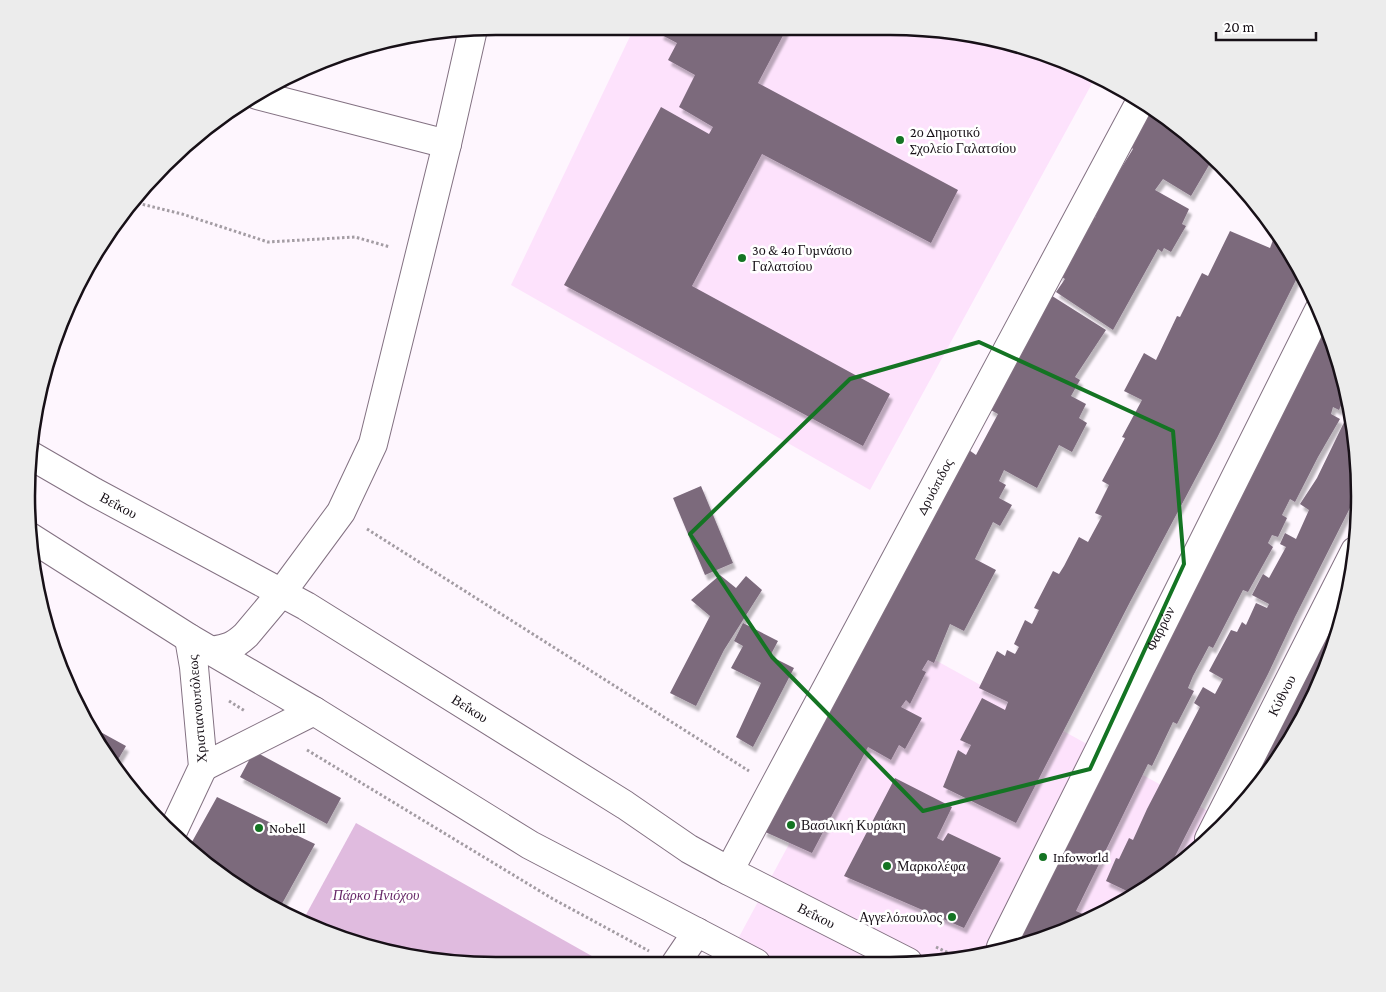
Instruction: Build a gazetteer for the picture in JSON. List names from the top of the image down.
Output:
{
  "streets": {
    "street": [
      "Δρυόπιδος",
      "Βεΐκου",
      "Φαρρών",
      "Κύθνου",
      "Χριστιανουπόλεως"
    ]
  },
  "crossings": [
    ["Δρυόπιδος", "Βεΐκου"]
  ],
  "parks": ["Πάρκο Ηνιόχου"],
  "places": [
    "2ο Δημοτικό Σχολείο Γαλατσίου",
    "3ο & 4ο Γυμνάσιο Γαλατσίου",
    "Βασιλική Κυριάκη",
    "Nobell",
    "Infoworld",
    "Μαρκολέφα",
    "Αγγελόπουλος"
  ],
  "scale_bar": "20 m"
}
